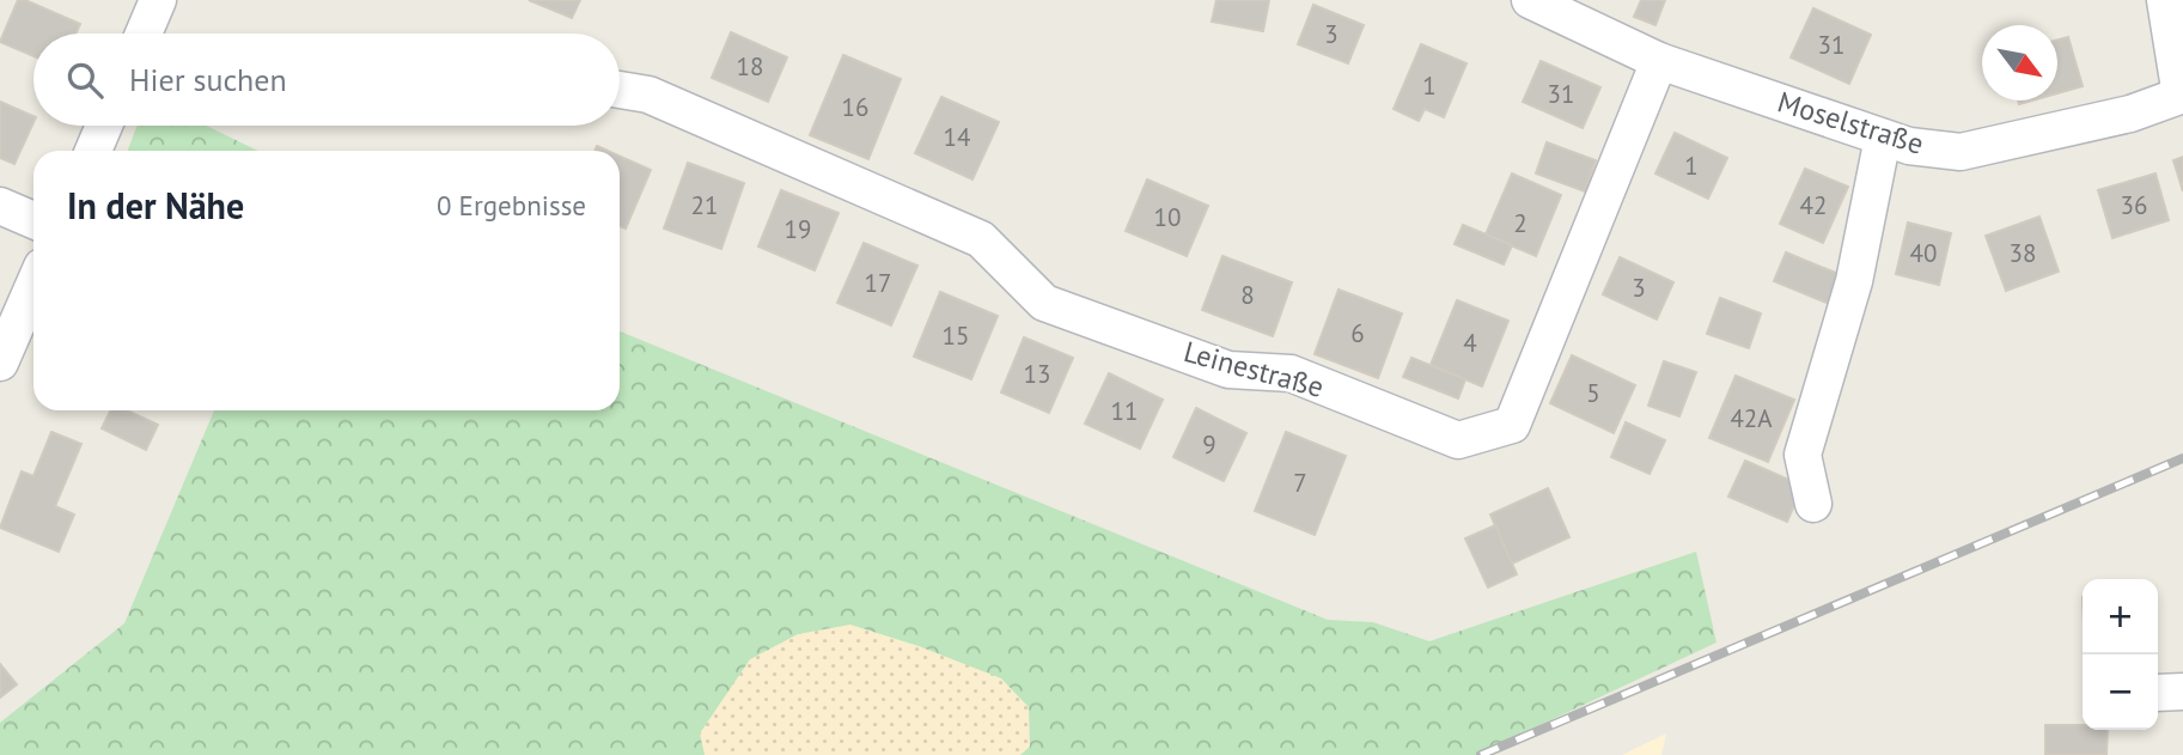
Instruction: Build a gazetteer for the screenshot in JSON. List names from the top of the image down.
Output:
{
  "streets": {
    "street": ["Moselstraße", "Leinestraße"]
  },
  "crossings": [
    ["Moselstraße", "Leinestraße"]
  ],
  "house_numbers": [
    "3",
    "31",
    "18",
    "1",
    "31",
    "16",
    "14",
    "1",
    "21",
    "42",
    "36",
    "10",
    "2",
    "19",
    "40",
    "38",
    "17",
    "3",
    "8",
    "6",
    "15",
    "4",
    "13",
    "5",
    "11",
    "42A",
    "9",
    "7"
  ],
  "north": "bottom right",
  "page": {
    "search": "Hier suchen",
    "heading": ["In der Nähe", "0 Ergebnisse"],
    "map_buttons": ["+", "−"]
  }
}
